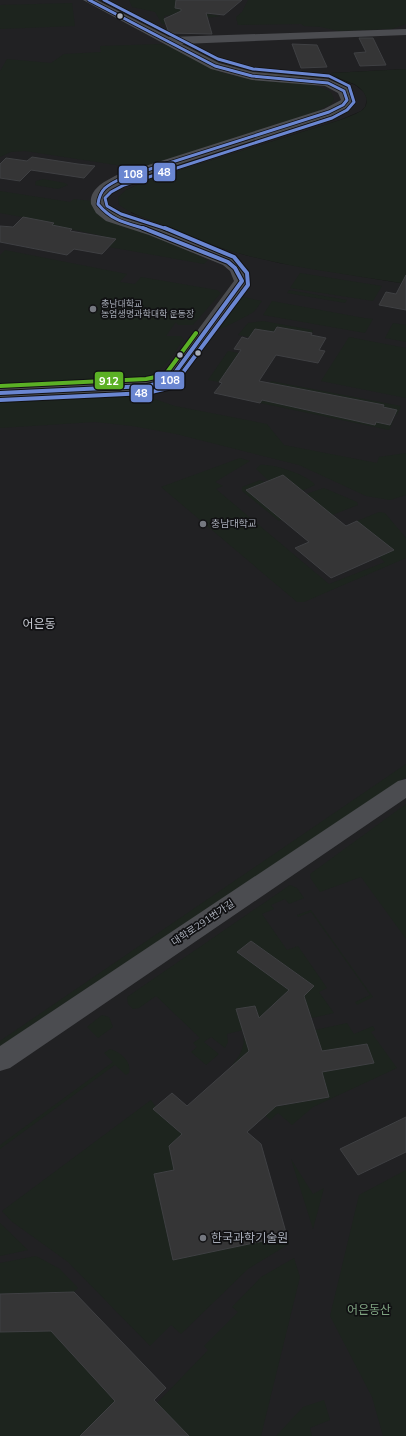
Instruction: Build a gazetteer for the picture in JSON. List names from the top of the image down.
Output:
{
  "streets": {
    "street": ["대학로291번가길"]
  },
  "districts": ["어은동"],
  "parks": ["어은동산"],
  "places": ["충남대학교 농업생명과학대학 운동장", "충남대학교", "한국과학기술원"],
  "lines": ["transit line 108", "transit line 48", "transit line 912"]
}
